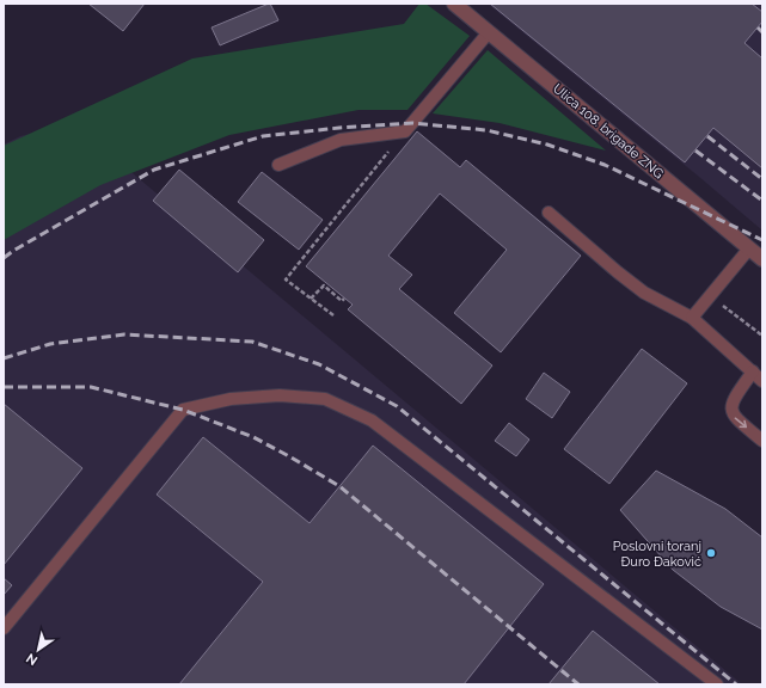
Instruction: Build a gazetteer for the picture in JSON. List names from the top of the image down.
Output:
{
  "streets": {
    "street": ["Ulica 108. brigade ZNG"]
  },
  "places": ["Poslovni toranj Đuro Đaković"],
  "north": "bottom left"
}
